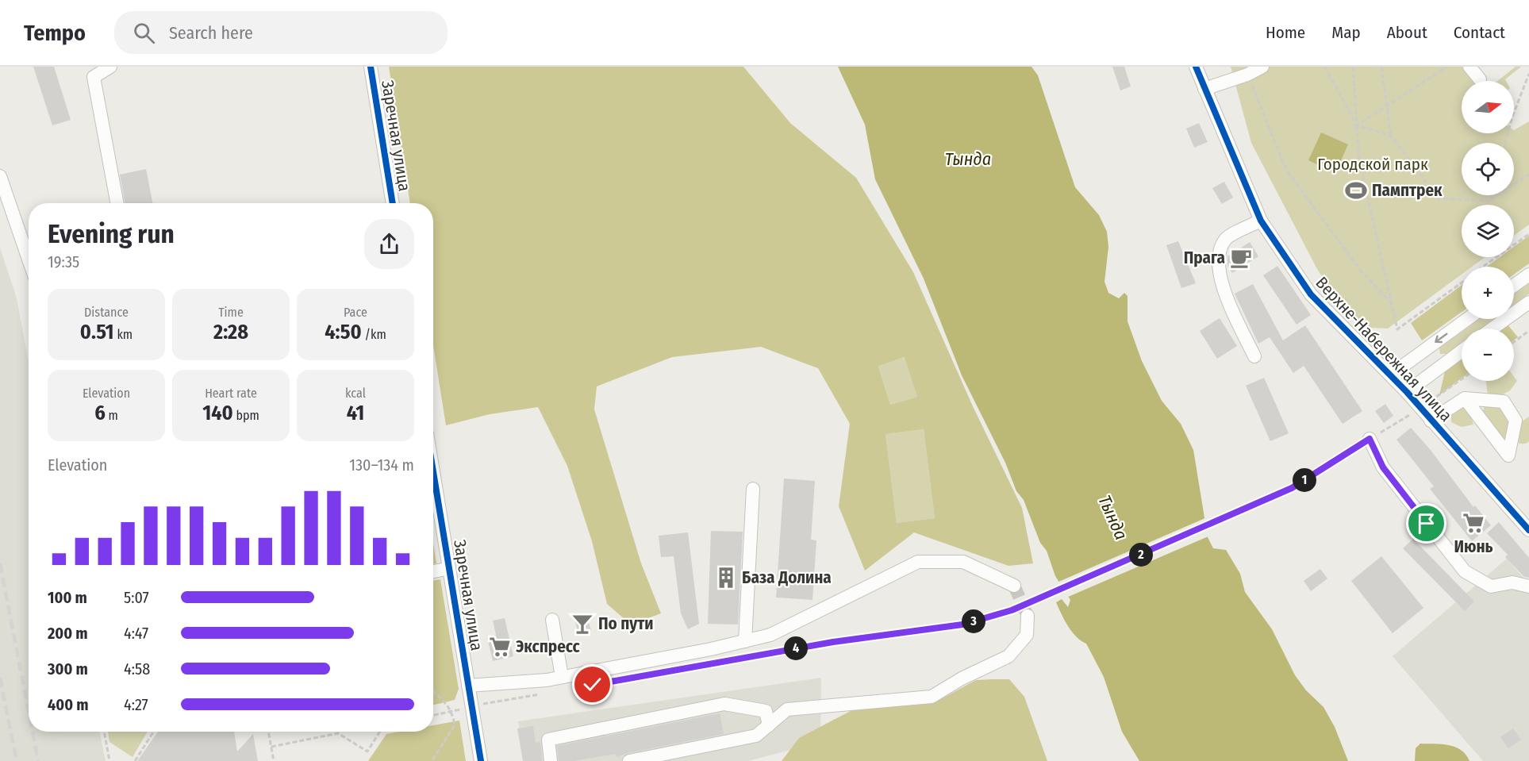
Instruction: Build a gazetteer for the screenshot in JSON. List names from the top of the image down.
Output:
{
  "streets": {
    "street": ["Заречная улица", "Верхне-Набережная улица"]
  },
  "water": ["Тында"],
  "parks": ["Городской парк"],
  "places": {
    "sports": ["Памптрек"],
    "cafe": ["Прага"],
    "supermarket": ["Июнь", "Экспресс"],
    "building": ["База Долина"],
    "bar": ["По пути"]
  },
  "north": "right",
  "page": {
    "header": "Tempo",
    "search": "Search here",
    "nav": [
      "Home",
      "Map",
      "About",
      "Contact"
    ],
    "map_buttons": ["+", "−"],
    "heading": ["Evening run", "19:35"],
    "stats": [
      ["Distance", "0.51 km"],
      ["Time", "2:28"],
      ["Pace", "4:50 /km"],
      ["Elevation", "6 m"],
      ["Heart rate", "140 bpm"],
      ["kcal", "41"]
    ],
    "chart": ["Elevation", "130–134 m"],
    "pins": [
      "1",
      "2",
      "3",
      "4"
    ],
    "list": [
      {
        "name": "100 m",
        "note": "5:07"
      },
      {
        "name": "200 m",
        "note": "4:47"
      },
      {
        "name": "300 m",
        "note": "4:58"
      },
      {
        "name": "400 m",
        "note": "4:27"
      }
    ]
  }
}
